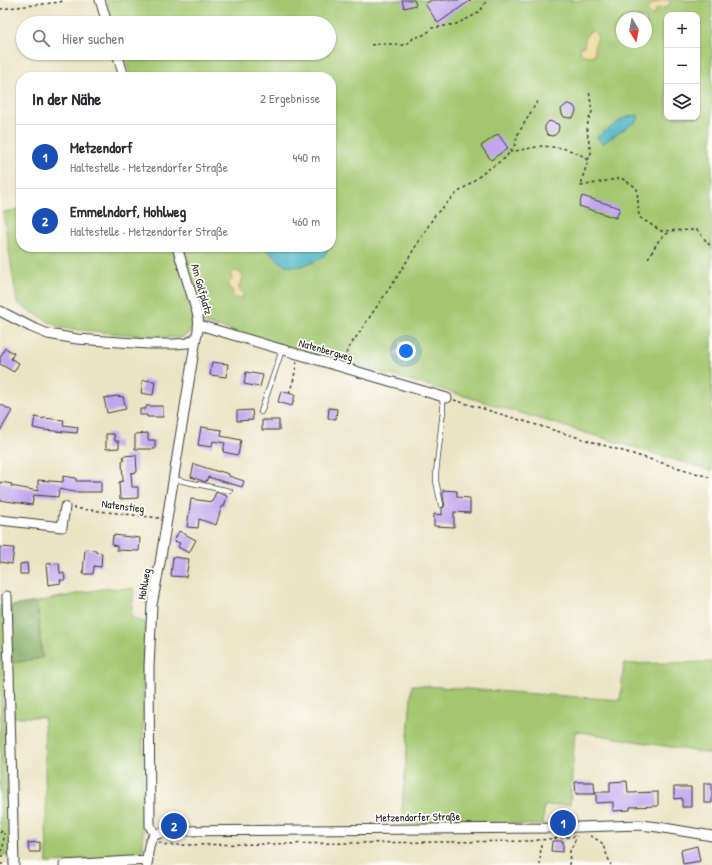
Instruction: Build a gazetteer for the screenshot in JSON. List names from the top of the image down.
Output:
{
  "streets": {
    "street": [
      "Am Golfplatz",
      "Natenbergweg",
      "Hohlweg",
      "Metzendorfer Straße"
    ],
    "path": ["Natenstieg"]
  },
  "crossings": [
    ["Am Golfplatz", "Natenbergweg"],
    ["Am Golfplatz", "Hohlweg"],
    ["Natenstieg", "Hohlweg"],
    ["Hohlweg", "Metzendorfer Straße"]
  ],
  "north": "bottom",
  "page": {
    "map_buttons": ["+", "−"],
    "search": "Hier suchen",
    "heading": ["In der Nähe", "2 Ergebnisse"],
    "list": [
      {
        "mark": "1",
        "name": "Metzendorf",
        "note": "Haltestelle · Metzendorfer Straße",
        "value": "440 m"
      },
      {
        "mark": "2",
        "name": "Emmelndorf, Hohlweg",
        "note": "Haltestelle · Metzendorfer Straße",
        "value": "460 m"
      }
    ],
    "pins": ["1", "2"]
  }
}
